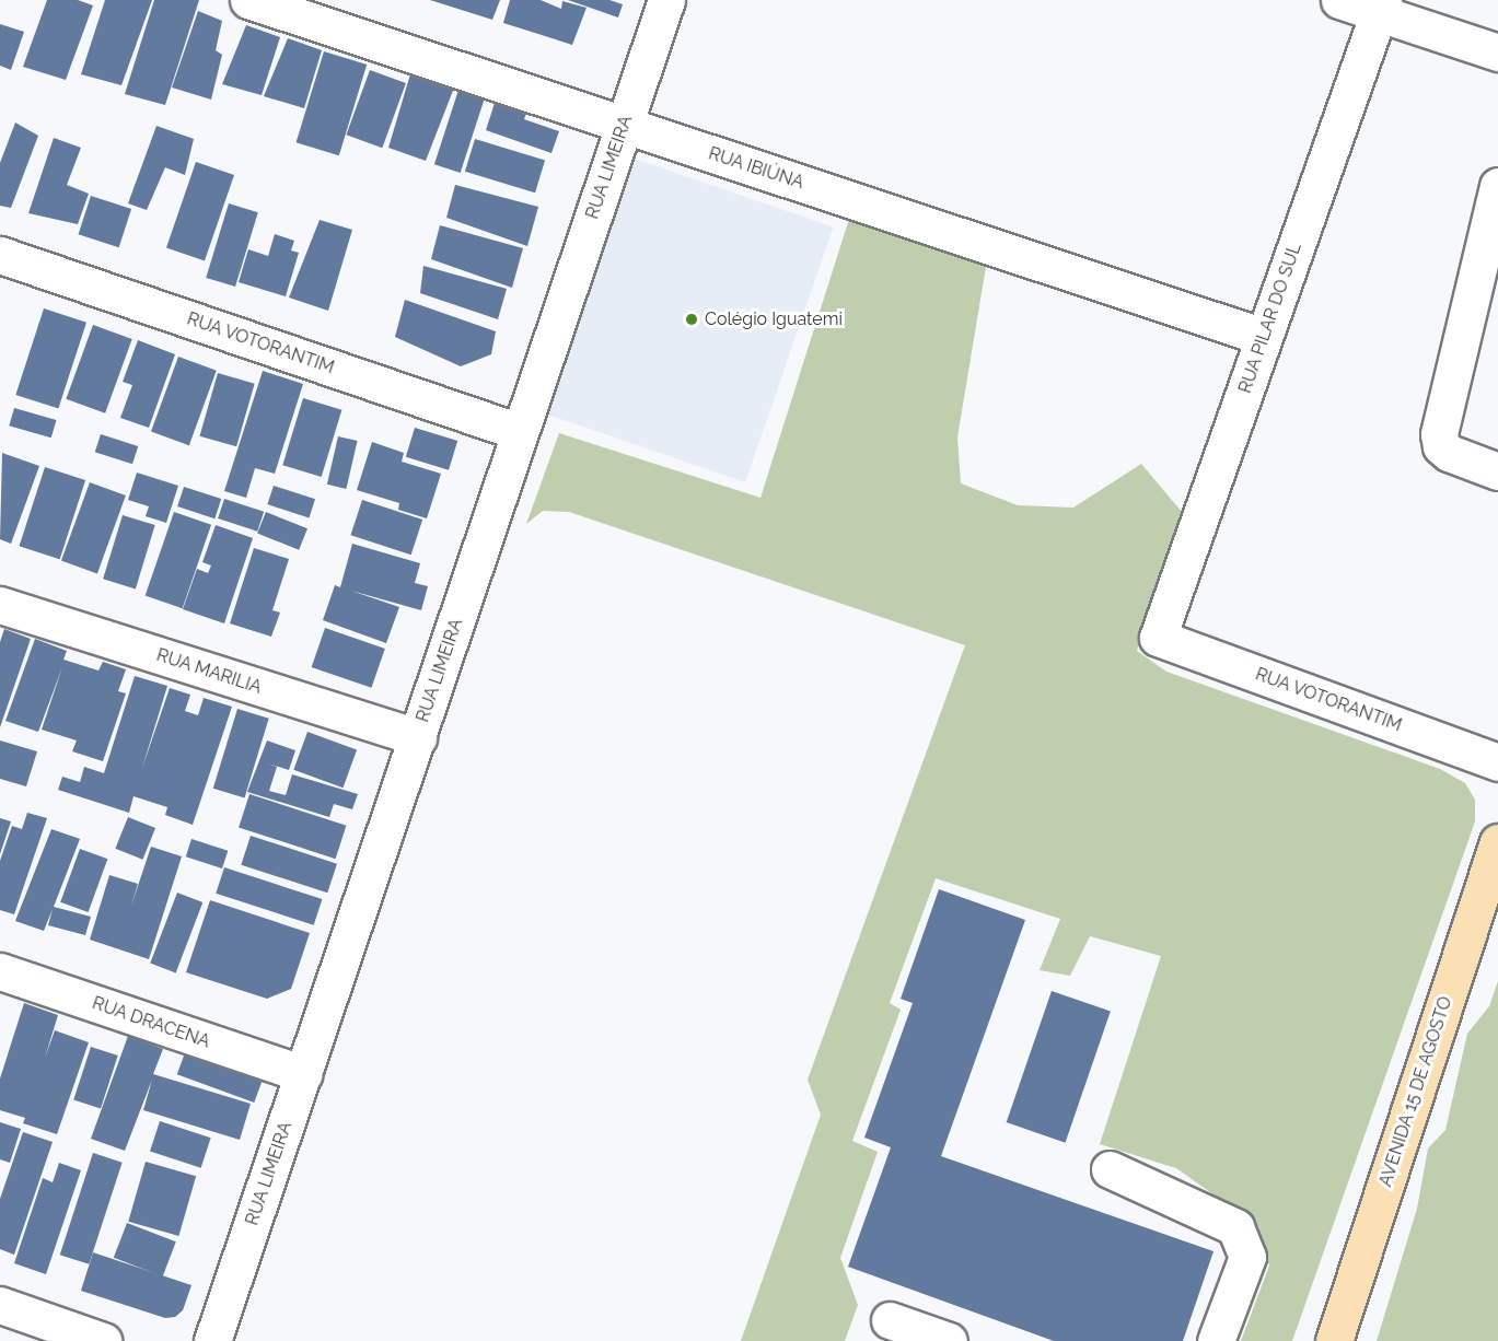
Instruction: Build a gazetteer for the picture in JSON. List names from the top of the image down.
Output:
{
  "streets": {
    "main road": ["AVENIDA 15 DE AGOSTO"],
    "street": [
      "RUA LIMEIRA",
      "RUA IBIÚNA",
      "RUA PILAR DO SUL",
      "RUA VOTORANTIM",
      "RUA MARILIA",
      "RUA DRACENA"
    ]
  },
  "crossings": [
    ["RUA LIMEIRA", "RUA IBIÚNA"],
    ["RUA LIMEIRA", "RUA VOTORANTIM"],
    ["RUA LIMEIRA", "RUA MARILIA"],
    ["RUA LIMEIRA", "RUA DRACENA"],
    ["RUA IBIÚNA", "RUA PILAR DO SUL"],
    ["RUA PILAR DO SUL", "RUA VOTORANTIM"]
  ],
  "places": ["Colégio Iguatemi"]
}
